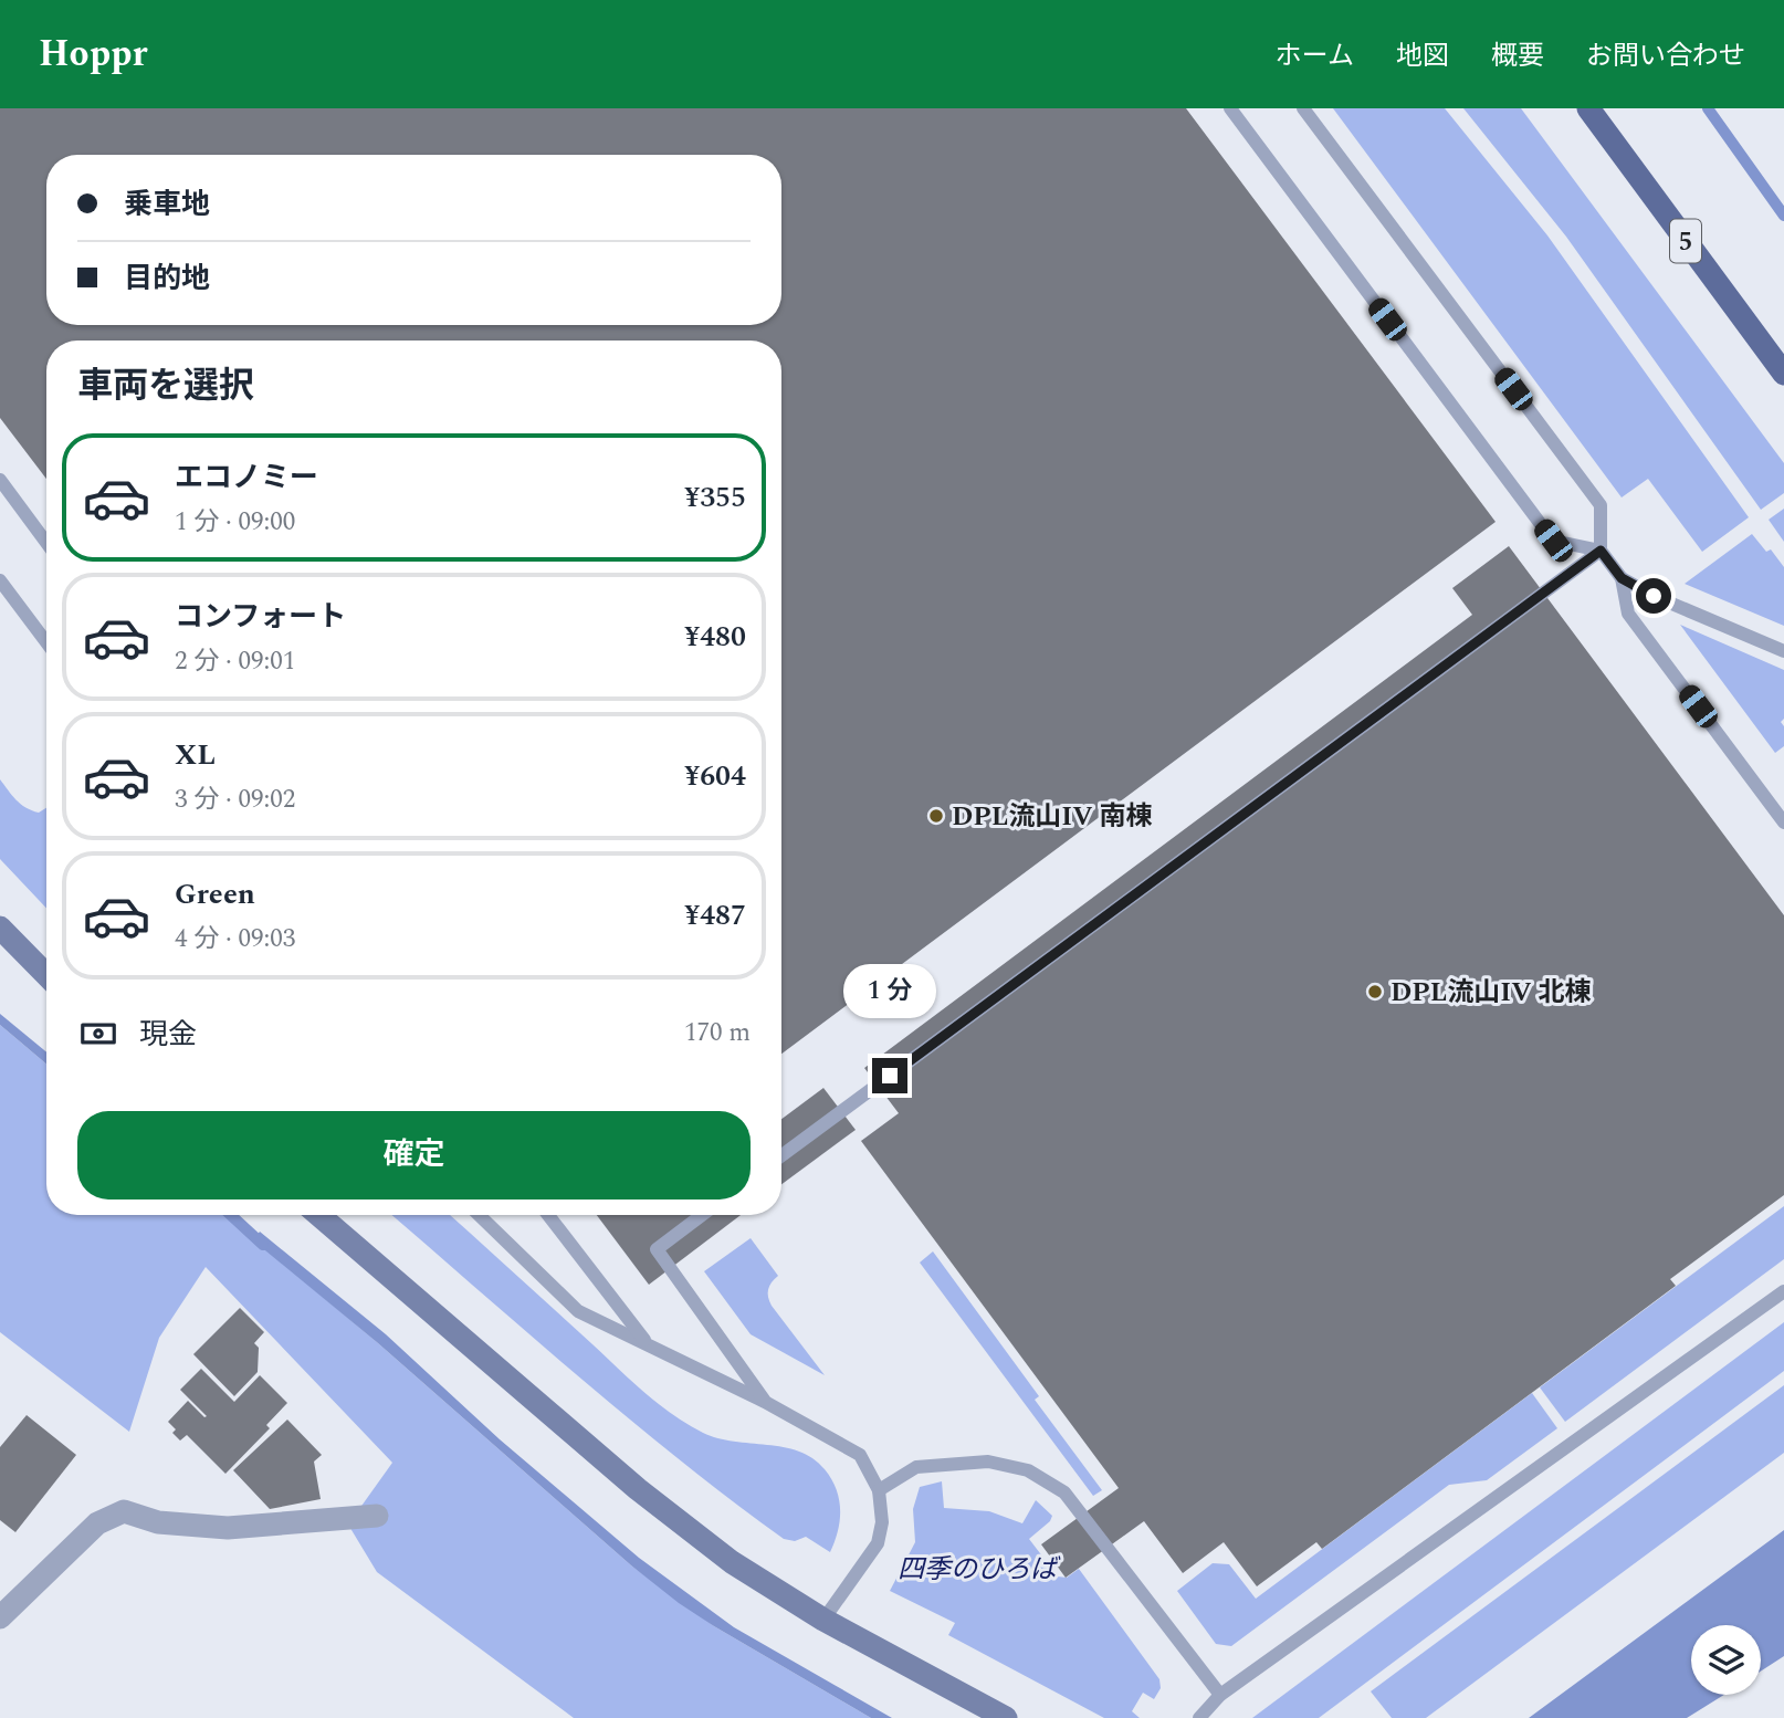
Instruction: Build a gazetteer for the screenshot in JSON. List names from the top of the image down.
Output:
{
  "streets": {
    "main road": ["5"]
  },
  "parks": ["四季のひろば"],
  "places": ["DPL流山IV 南棟", "DPL流山IV 北棟"],
  "page": {
    "header": "Hoppr",
    "nav": [
      "ホーム",
      "地図",
      "概要",
      "お問い合わせ"
    ],
    "banner": ["乗車地", "目的地"],
    "heading": "車両を選択",
    "list": [
      {
        "name": "エコノミー",
        "note": "1 分 · 09:00",
        "value": "¥355"
      },
      {
        "name": "コンフォート",
        "note": "2 分 · 09:01",
        "value": "¥480"
      },
      {
        "name": "XL",
        "note": "3 分 · 09:02",
        "value": "¥604"
      },
      {
        "name": "Green",
        "note": "4 分 · 09:03",
        "value": "¥487"
      }
    ],
    "bubble": "1 分",
    "pay": ["現金", "170 m"],
    "buttons": "確定"
  }
}
